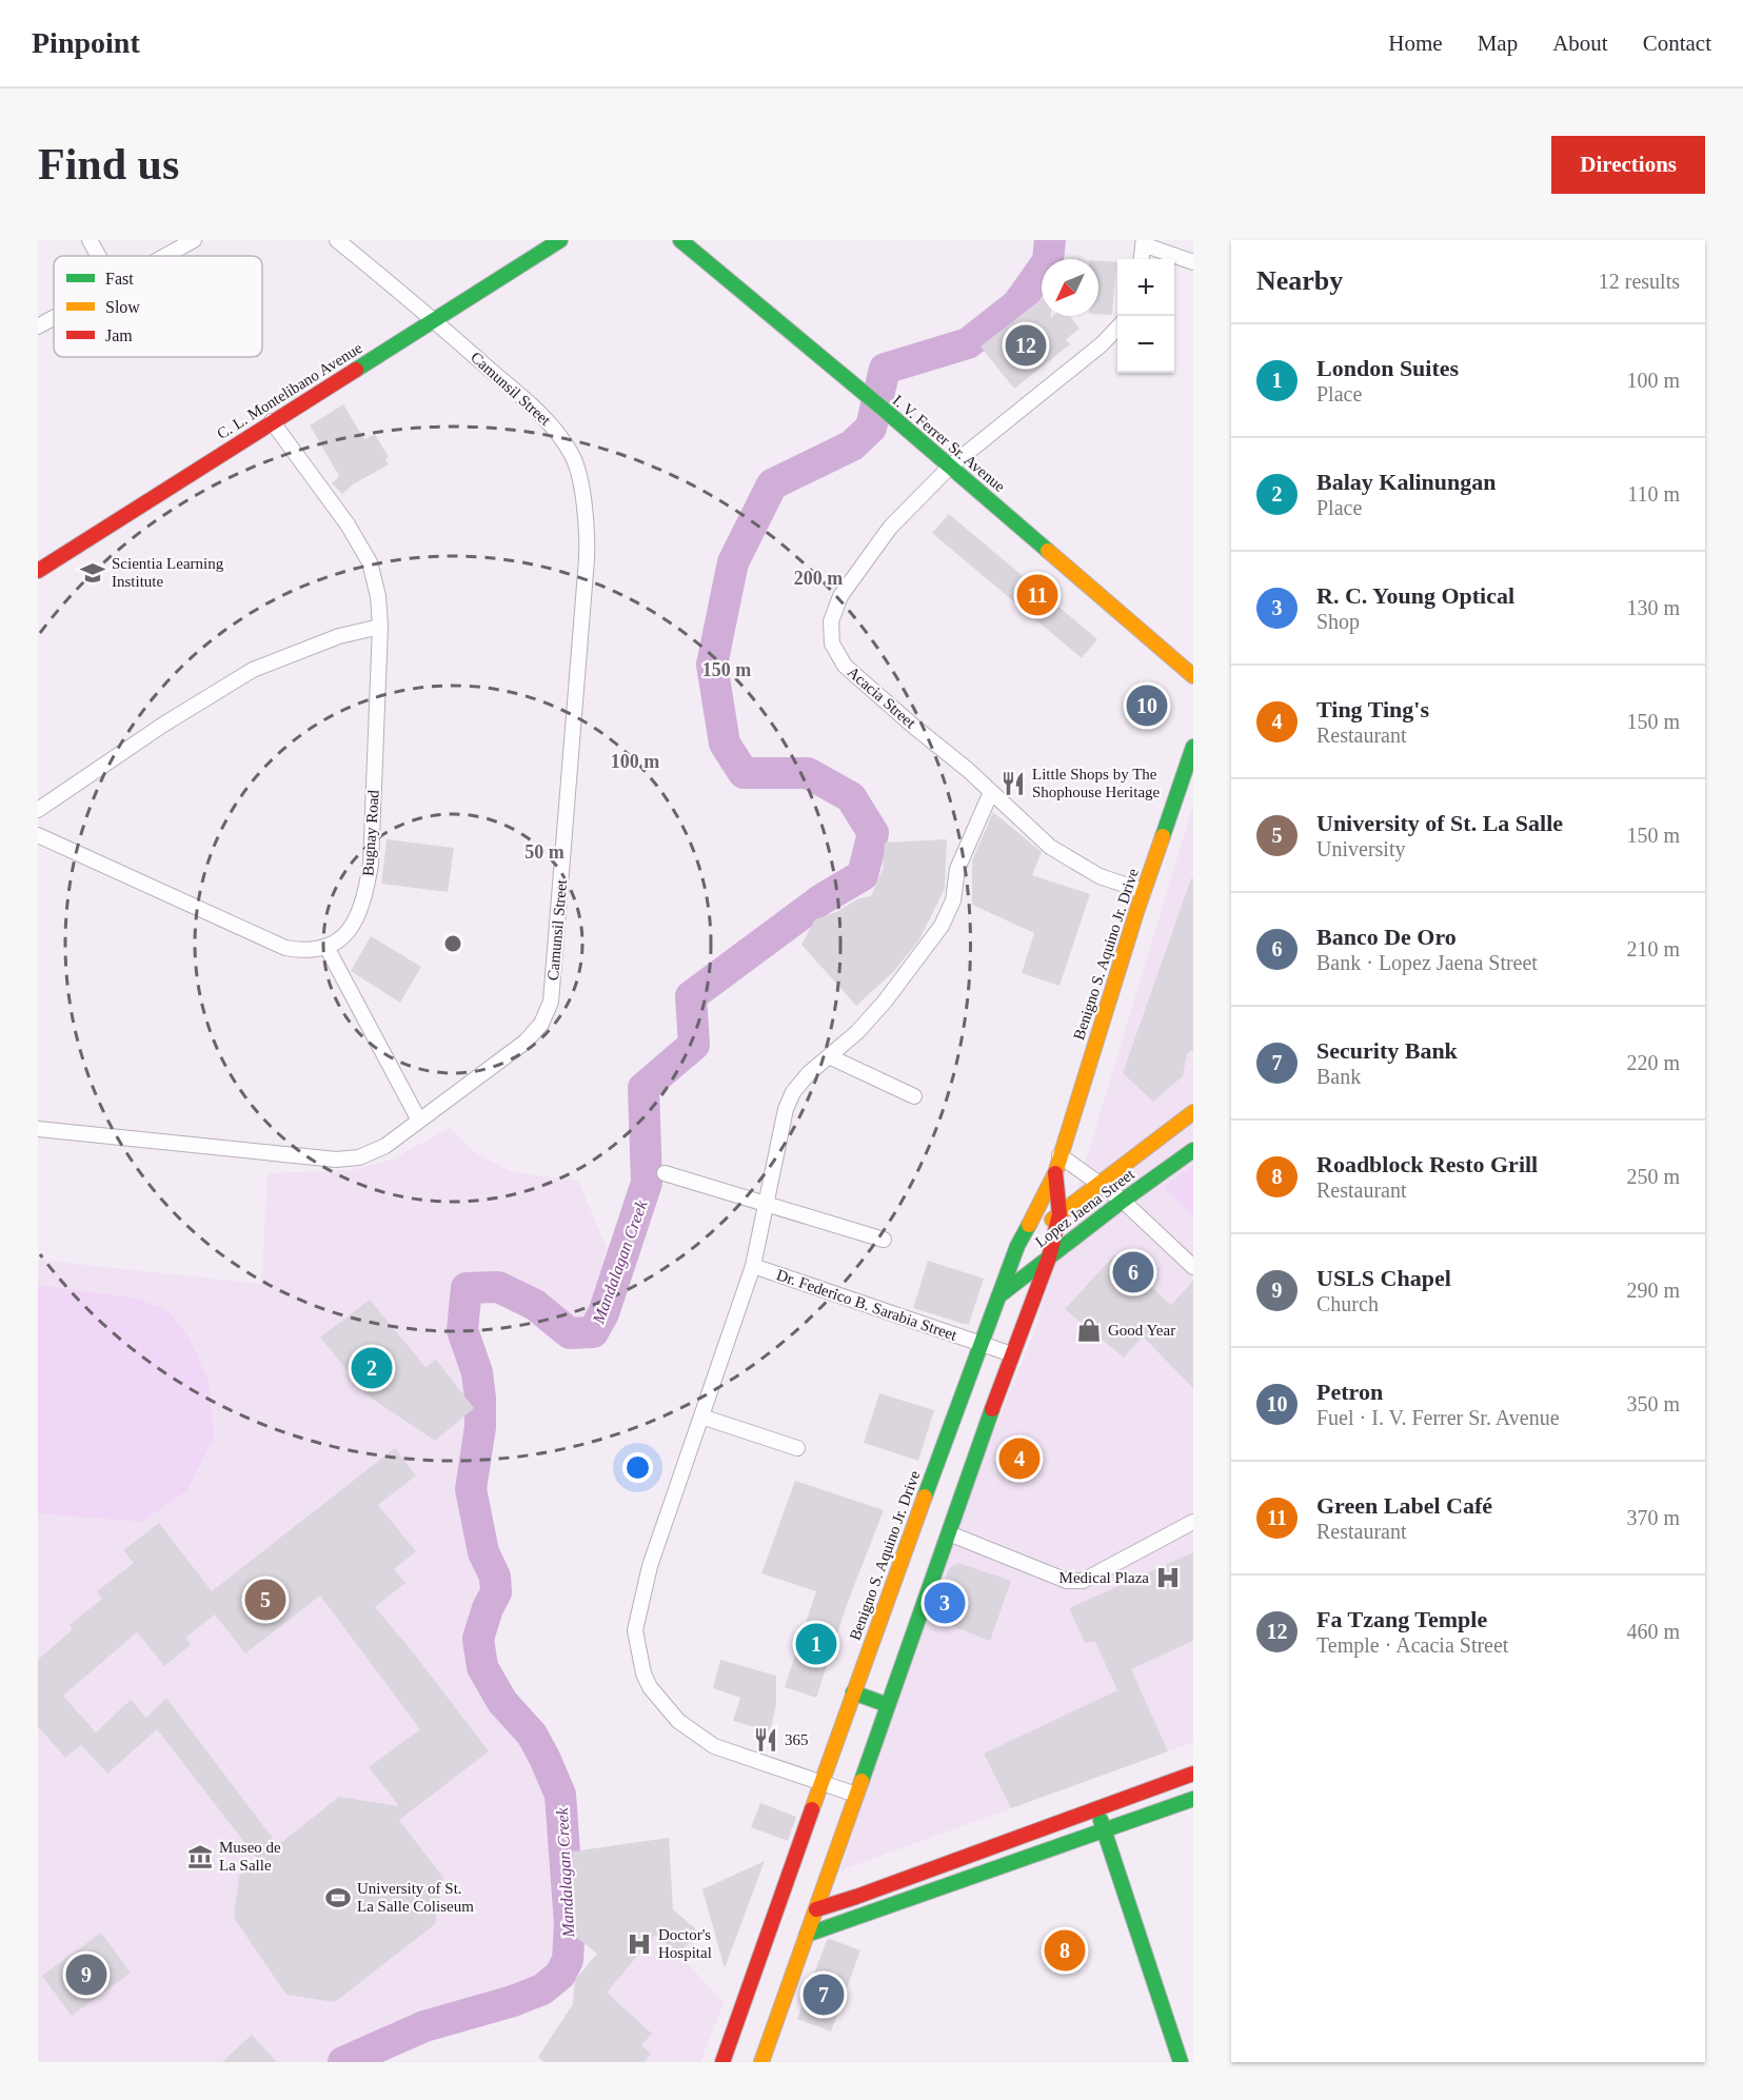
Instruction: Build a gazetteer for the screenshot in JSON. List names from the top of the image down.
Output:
{
  "streets": {
    "main road": [
      "C. L. Montelibano Avenue",
      "I. V. Ferrer Sr. Avenue",
      "Benigno S. Aquino Jr. Drive",
      "Lopez Jaena Street"
    ],
    "street": [
      "Camunsil Street",
      "Acacia Street",
      "Bugnay Road",
      "Dr. Federico B. Sarabia Street"
    ]
  },
  "crossings": [
    ["Camunsil Street", "C. L. Montelibano Avenue"],
    ["C. L. Montelibano Avenue", "Bugnay Road"],
    ["I. V. Ferrer Sr. Avenue", "Acacia Street"],
    ["Acacia Street", "Benigno S. Aquino Jr. Drive"],
    ["Benigno S. Aquino Jr. Drive", "Lopez Jaena Street"],
    ["Benigno S. Aquino Jr. Drive", "Dr. Federico B. Sarabia Street"]
  ],
  "water": ["Mandalagan Creek"],
  "places": {
    "school or university": ["Scientia Learning Institute"],
    "restaurant": ["Little Shops by The Shophouse Heritage", "365"],
    "shop": ["Good Year"],
    "hospital": ["Medical Plaza", "Doctor's Hospital"],
    "museum": ["Museo de La Salle"],
    "sports": ["University of St. La Salle Coliseum"]
  },
  "legend": ["Fast", "Slow", "Jam"],
  "north": "bottom left",
  "page": {
    "header": "Pinpoint",
    "nav": [
      "Home",
      "Map",
      "About",
      "Contact"
    ],
    "buttons": "Directions",
    "title": "Find us",
    "heading": ["Nearby", "12 results"],
    "map_buttons": ["+", "−"],
    "pins": [
      "12",
      "11",
      "10",
      "6",
      "2",
      "4",
      "5",
      "3",
      "1",
      "8",
      "9",
      "7"
    ],
    "list": [
      {
        "mark": "1",
        "name": "London Suites",
        "note": "Place",
        "value": "100 m"
      },
      {
        "mark": "2",
        "name": "Balay Kalinungan",
        "note": "Place",
        "value": "110 m"
      },
      {
        "mark": "3",
        "name": "R. C. Young Optical",
        "note": "Shop",
        "value": "130 m"
      },
      {
        "mark": "4",
        "name": "Ting Ting's",
        "note": "Restaurant",
        "value": "150 m"
      },
      {
        "mark": "5",
        "name": "University of St. La Salle",
        "note": "University",
        "value": "150 m"
      },
      {
        "mark": "6",
        "name": "Banco De Oro",
        "note": "Bank · Lopez Jaena Street",
        "value": "210 m"
      },
      {
        "mark": "7",
        "name": "Security Bank",
        "note": "Bank",
        "value": "220 m"
      },
      {
        "mark": "8",
        "name": "Roadblock Resto Grill",
        "note": "Restaurant",
        "value": "250 m"
      },
      {
        "mark": "9",
        "name": "USLS Chapel",
        "note": "Church",
        "value": "290 m"
      },
      {
        "mark": "10",
        "name": "Petron",
        "note": "Fuel · I. V. Ferrer Sr. Avenue",
        "value": "350 m"
      },
      {
        "mark": "11",
        "name": "Green Label Café",
        "note": "Restaurant",
        "value": "370 m"
      },
      {
        "mark": "12",
        "name": "Fa Tzang Temple",
        "note": "Temple · Acacia Street",
        "value": "460 m"
      }
    ]
  },
  "rings": [
    "200 m",
    "150 m",
    "100 m",
    "50 m"
  ]
}
